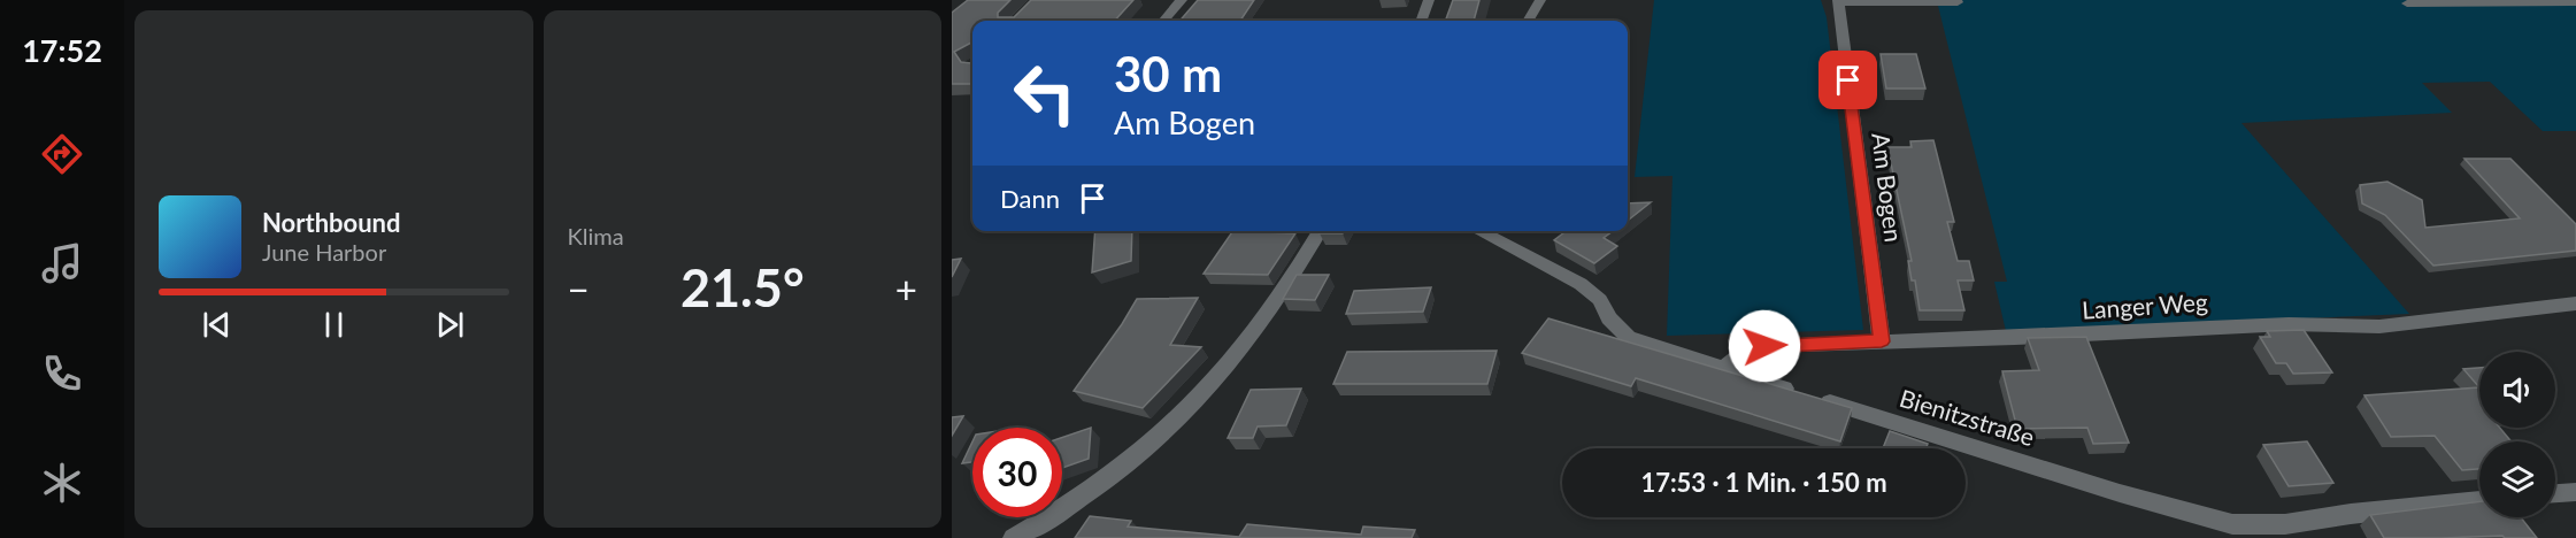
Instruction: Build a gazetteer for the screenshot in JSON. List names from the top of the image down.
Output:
{
  "streets": {
    "street": ["Am Bogen", "Langer Weg", "Bienitzstraße"]
  },
  "crossings": [
    ["Am Bogen", "Langer Weg"],
    ["Langer Weg", "Bienitzstraße"]
  ],
  "page": {
    "tabs": "17:52",
    "tile": "Klima",
    "turn": ["30 m", "Am Bogen"],
    "then": "Dann",
    "song": ["Northbound", "June Harbor"],
    "heat": ["−", "21.5°", "+"],
    "limit": "30",
    "trip": "17:53 · 1 Min. · 150 m"
  }
}
